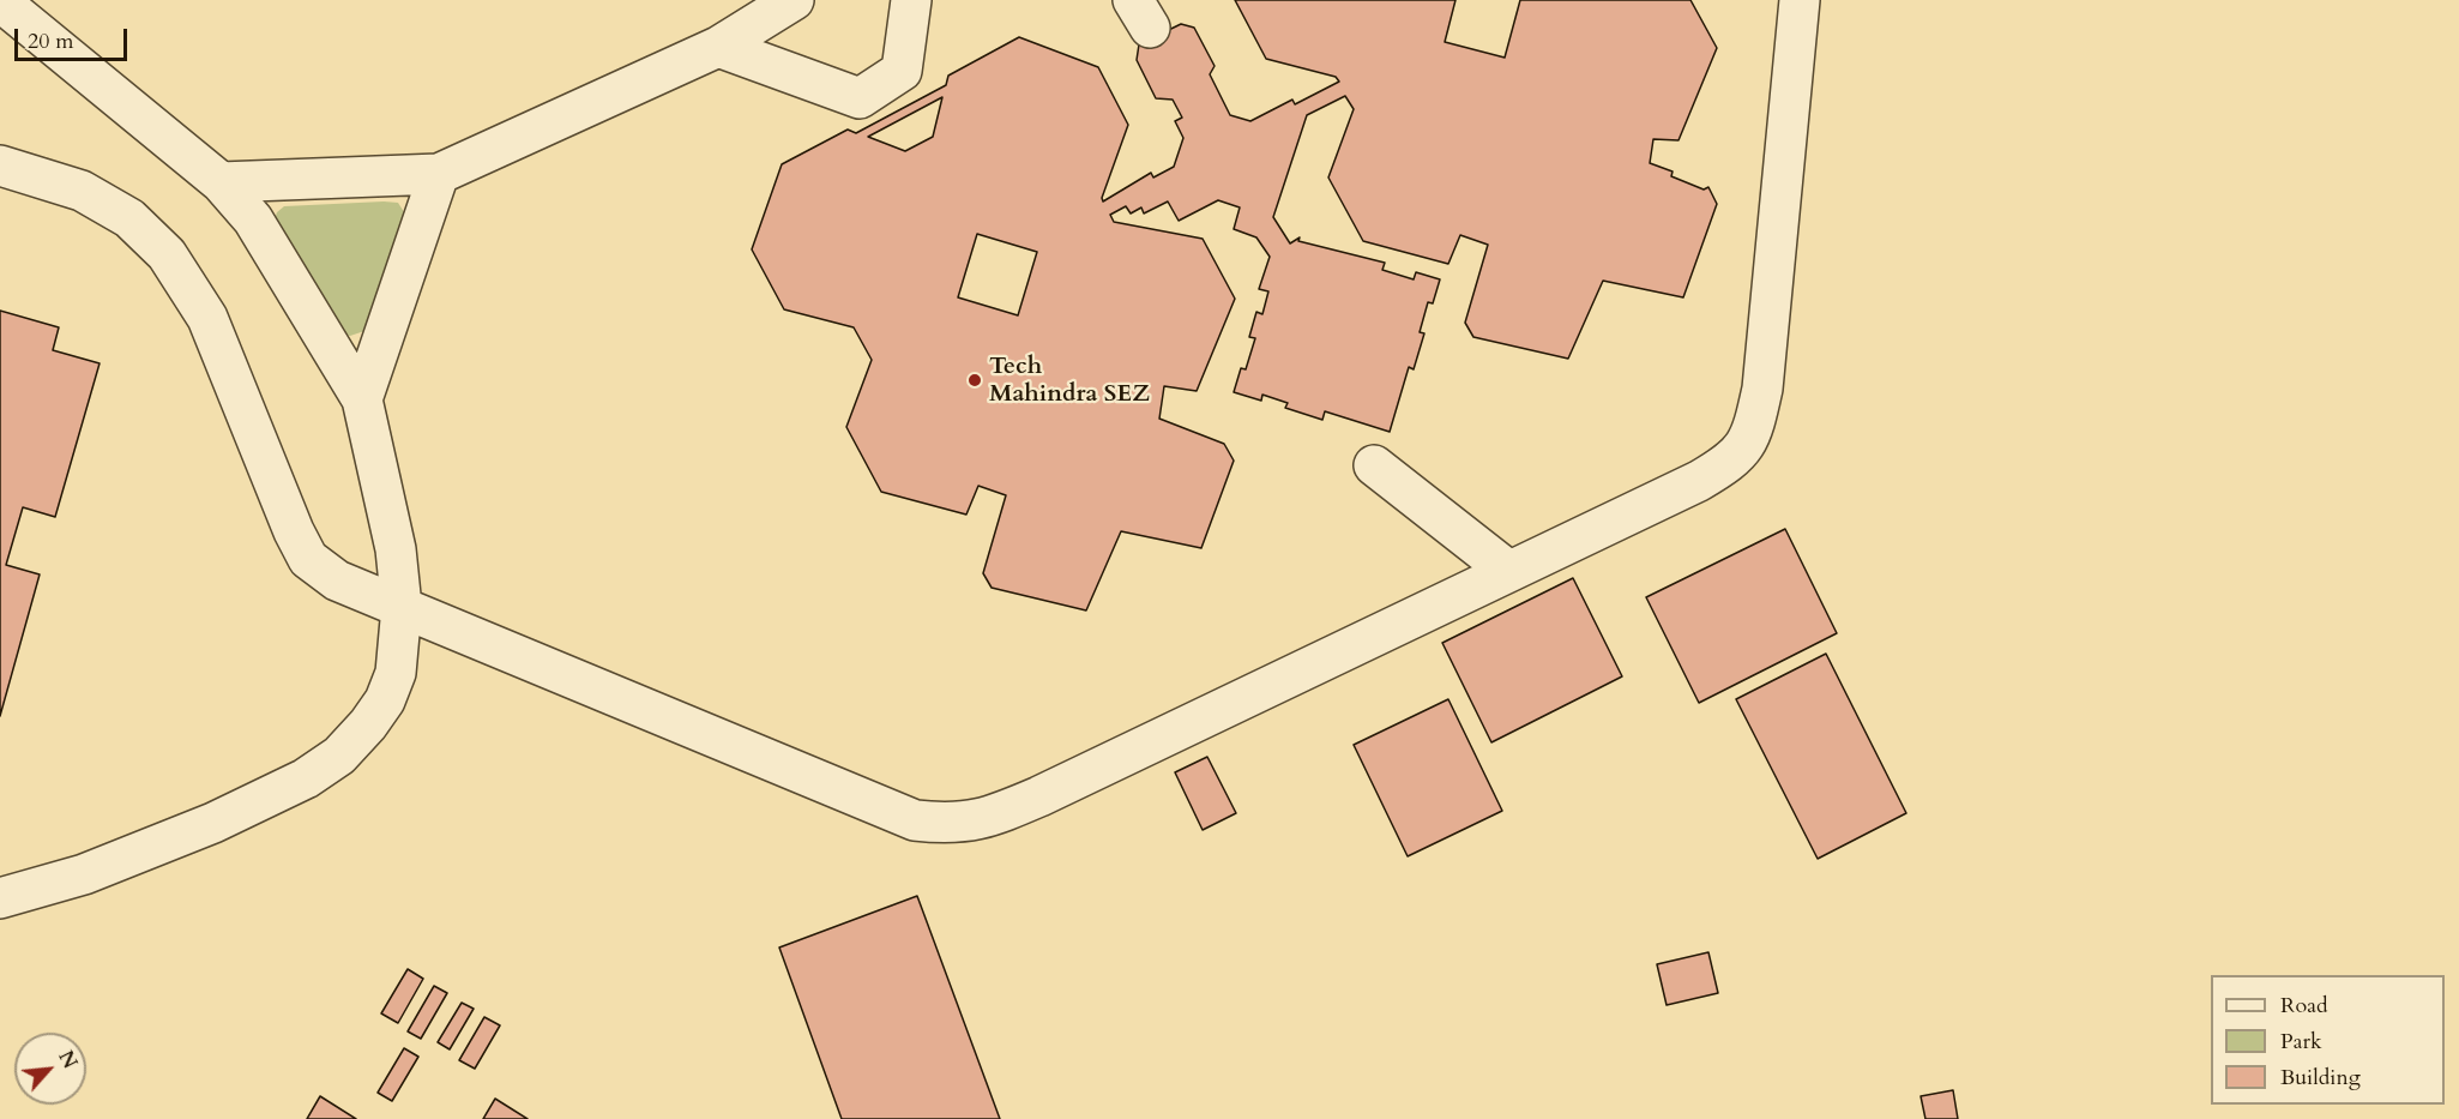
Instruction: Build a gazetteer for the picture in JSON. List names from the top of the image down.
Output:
{
  "places": ["Tech Mahindra SEZ"],
  "legend": ["Road", "Park", "Building"],
  "scale_bar": "20 m",
  "north": "top right"
}
